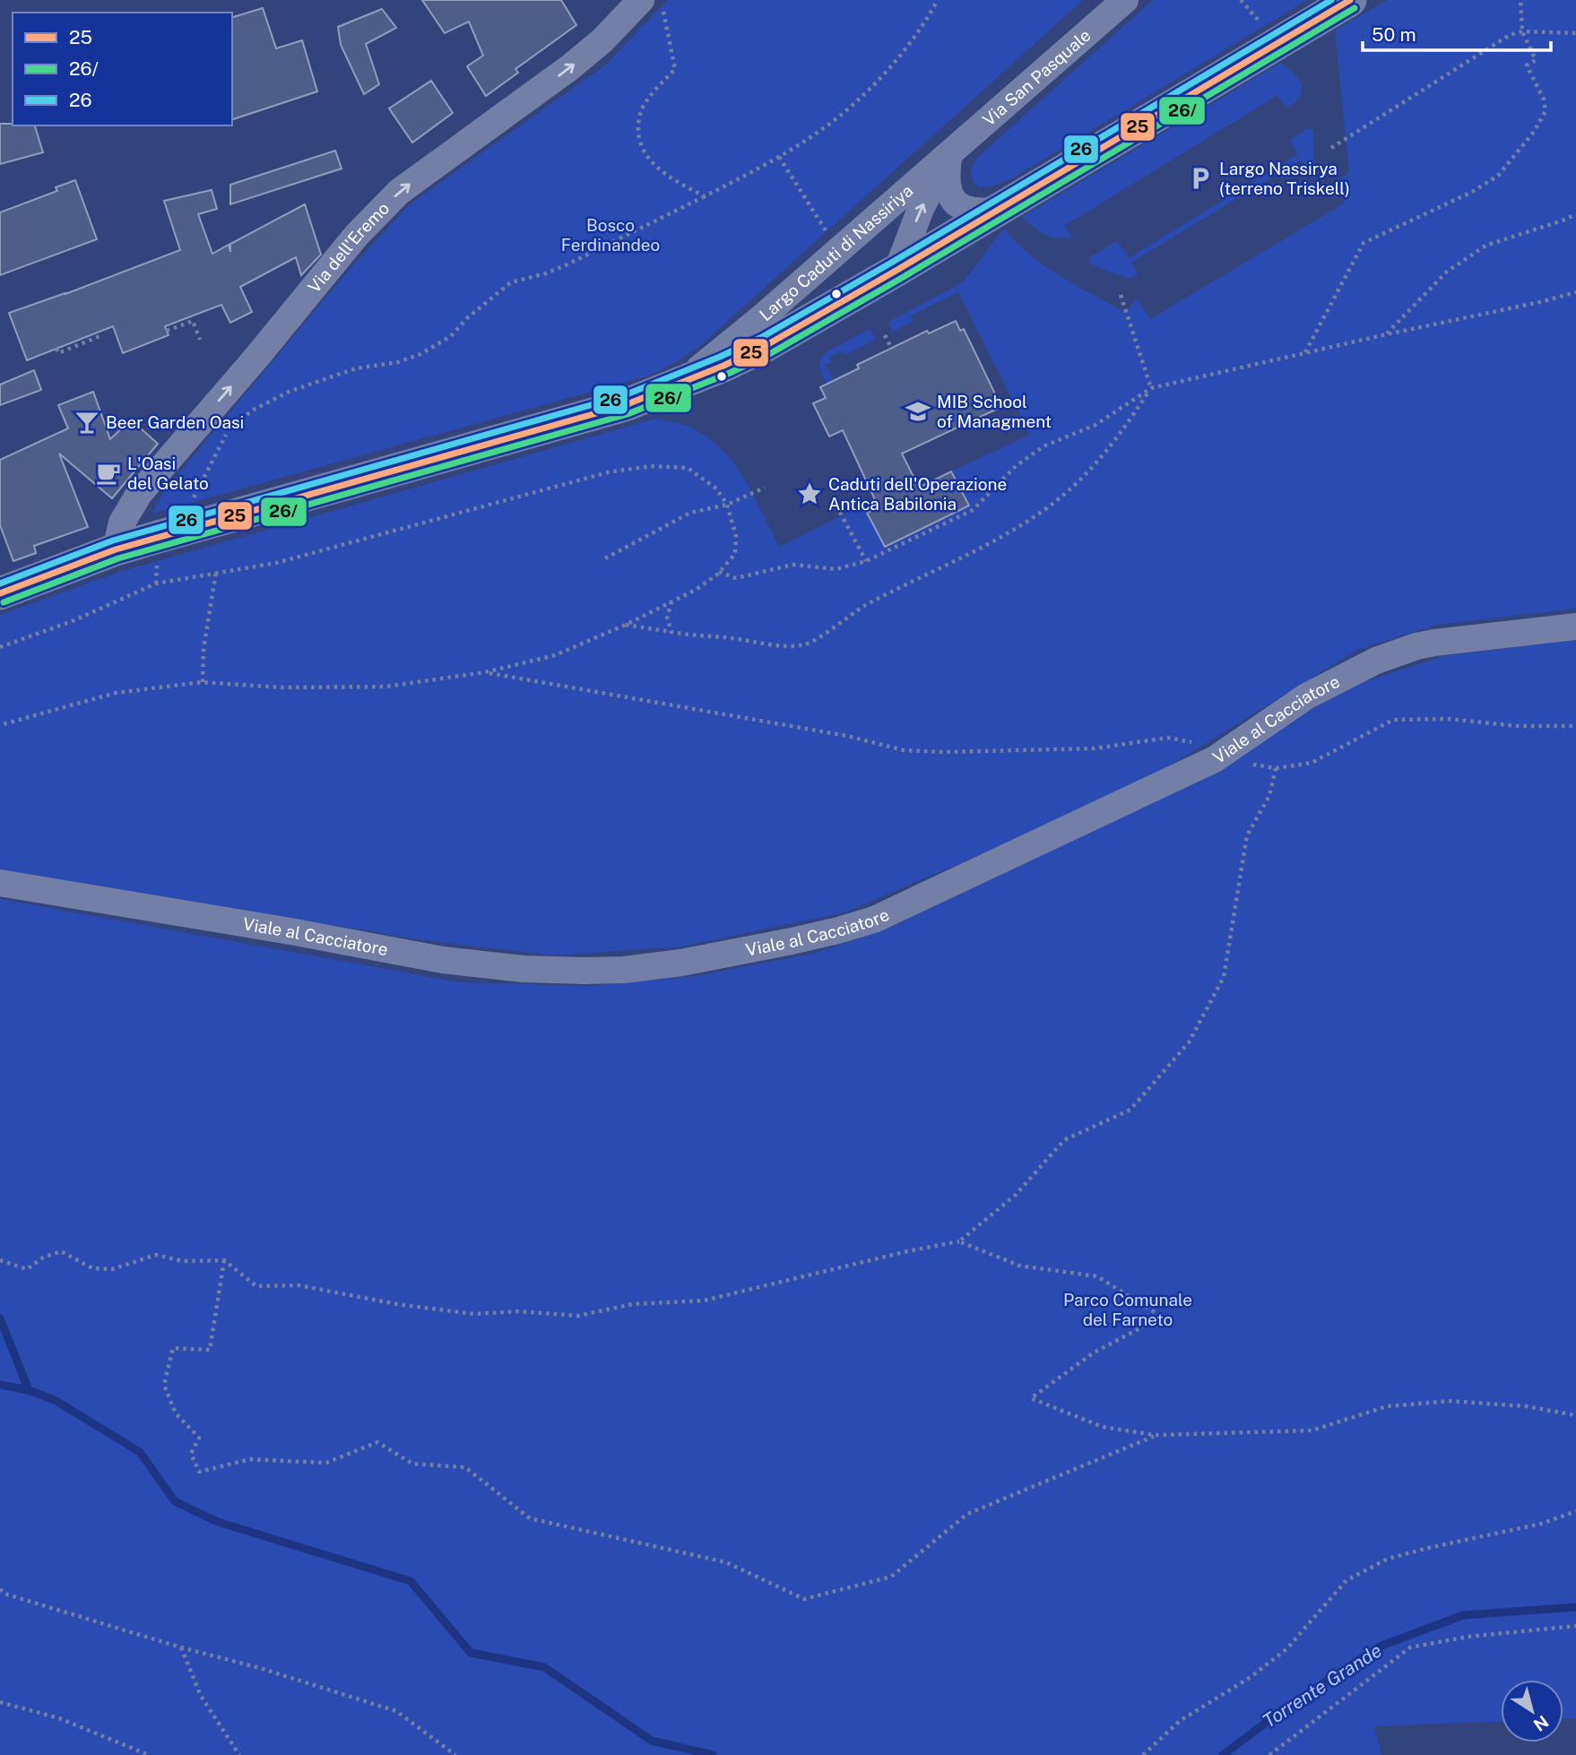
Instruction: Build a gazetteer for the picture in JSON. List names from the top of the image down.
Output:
{
  "streets": {
    "main road": ["Largo Caduti di Nassiriya"],
    "street": ["Via San Pasquale", "Via dell'Eremo", "Viale al Cacciatore"]
  },
  "crossings": [
    ["Via San Pasquale", "Largo Caduti di Nassiriya"]
  ],
  "one_way": ["Via dell'Eremo"],
  "water": ["Torrente Grande"],
  "parks": ["Bosco Ferdinandeo", "Parco Comunale del Farneto"],
  "places": {
    "parking": ["Largo Nassirya (terreno Triskell)"],
    "school or university": ["MIB School of Managment"],
    "bar": ["Beer Garden Oasi"],
    "cafe": ["L'Oasi del Gelato"],
    "place": ["Caduti dell'Operazione Antica Babilonia"]
  },
  "lines": ["transit line 25", "transit line 26", "transit line 26/"],
  "legend": ["25", "26/", "26"],
  "scale_bar": "50 m",
  "north": "bottom right"
}
